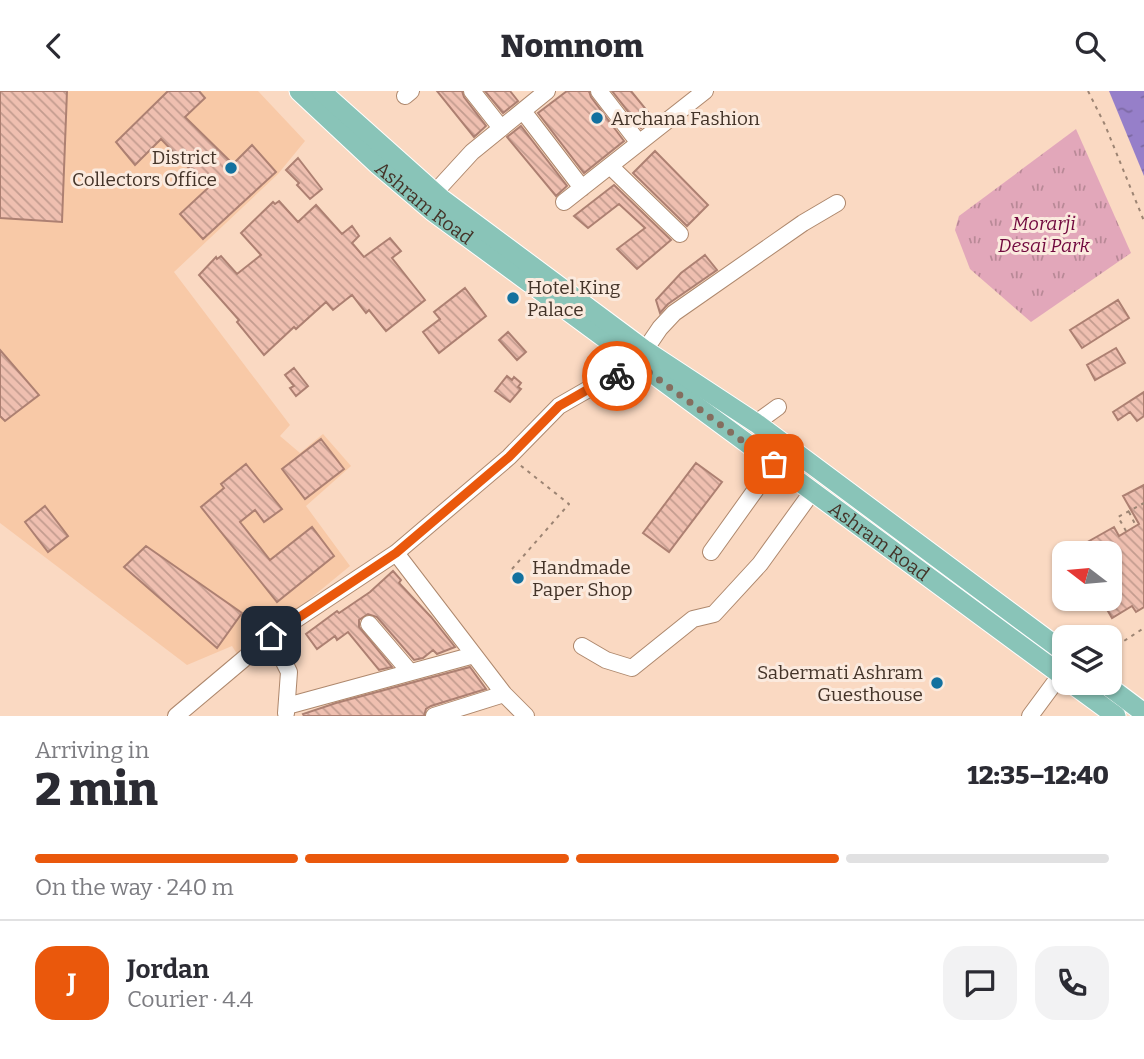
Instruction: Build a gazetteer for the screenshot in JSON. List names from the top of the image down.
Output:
{
  "streets": {
    "main road": ["Ashram Road"]
  },
  "parks": ["Morarji Desai Park"],
  "places": [
    "Archana Fashion",
    "District Collectors Office",
    "Hotel King Palace",
    "Handmade Paper Shop",
    "Sabermati Ashram Guesthouse"
  ],
  "north": "left",
  "page": {
    "header": "Nomnom",
    "heading": ["2 min", "Arriving in", "12:35–12:40"],
    "panel": ["Jordan", "Courier · 4.4"],
    "bar": "On the way · 240 m",
    "round": "J"
  }
}
